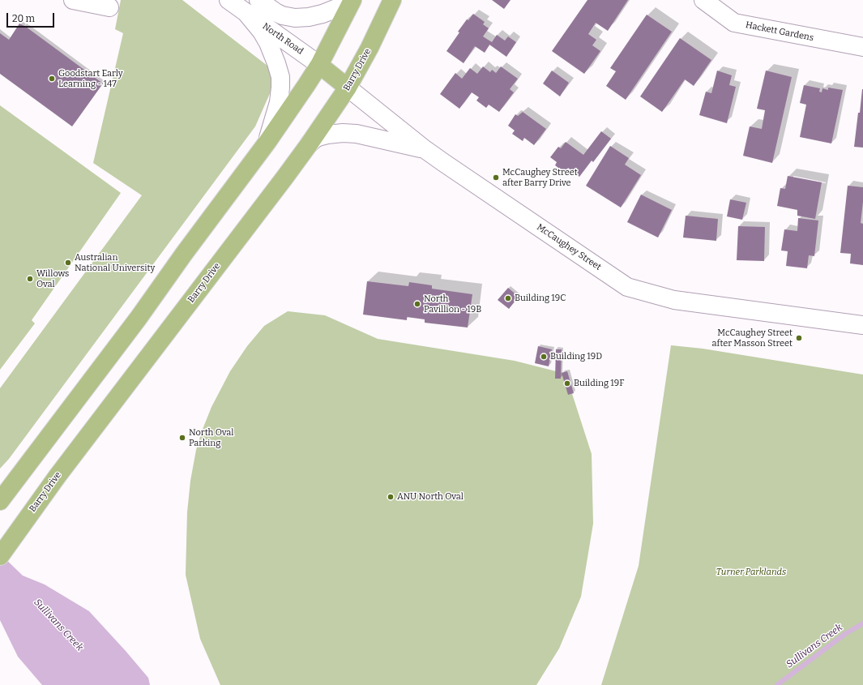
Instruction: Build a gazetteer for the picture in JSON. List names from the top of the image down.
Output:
{
  "streets": {
    "main road": ["Barry Drive", "McCaughey Street"],
    "street": ["Hackett Gardens", "North Road"]
  },
  "crossings": [
    ["North Road", "McCaughey Street"],
    ["Barry Drive", "McCaughey Street"]
  ],
  "water": ["Sullivans Creek"],
  "parks": ["Turner Parklands"],
  "places": [
    "Goodstart Early Learning - 147",
    "McCaughey Street after Barry Drive",
    "Australian National University",
    "Willows Oval",
    "Building 19C",
    "North Pavillion - 19B",
    "McCaughey Street after Masson Street",
    "Building 19D",
    "Building 19F",
    "North Oval Parking",
    "ANU North Oval"
  ],
  "scale_bar": "20 m"
}
